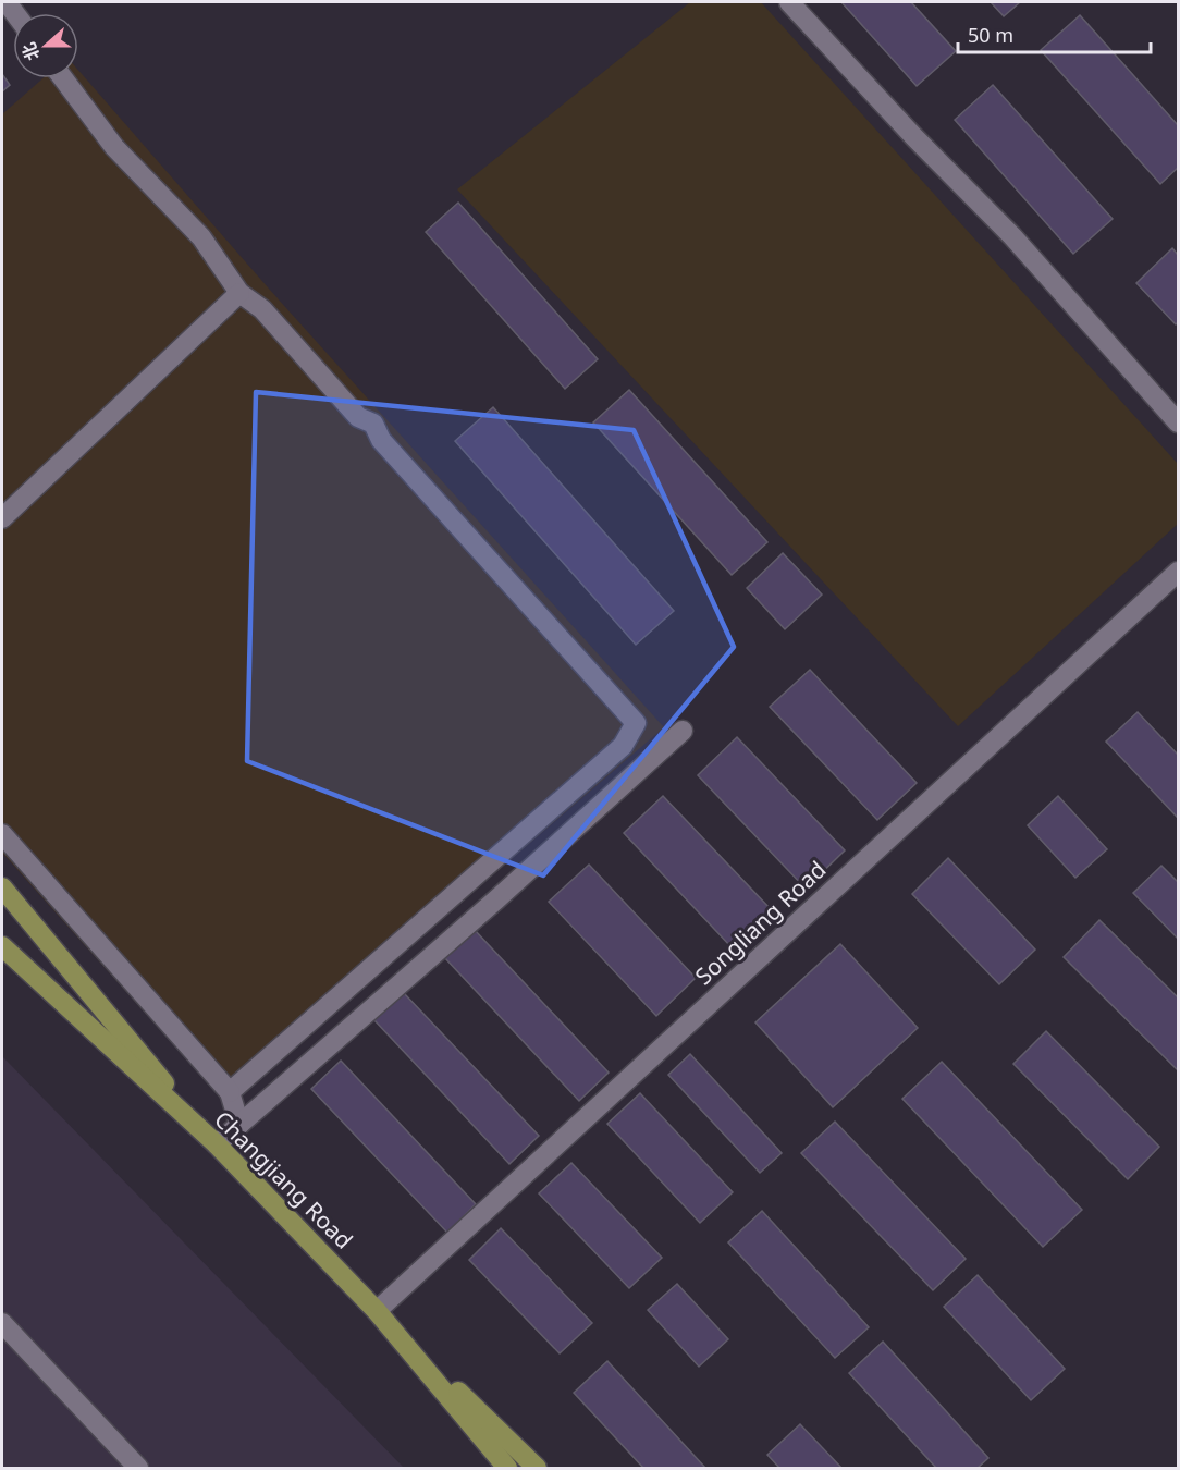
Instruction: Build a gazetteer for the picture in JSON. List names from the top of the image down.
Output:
{
  "streets": {
    "main road": ["Changjiang Road"],
    "street": ["Songliang Road"]
  },
  "crossings": [
    ["Songliang Road", "Changjiang Road"]
  ],
  "scale_bar": "50 m",
  "north": "left"
}
